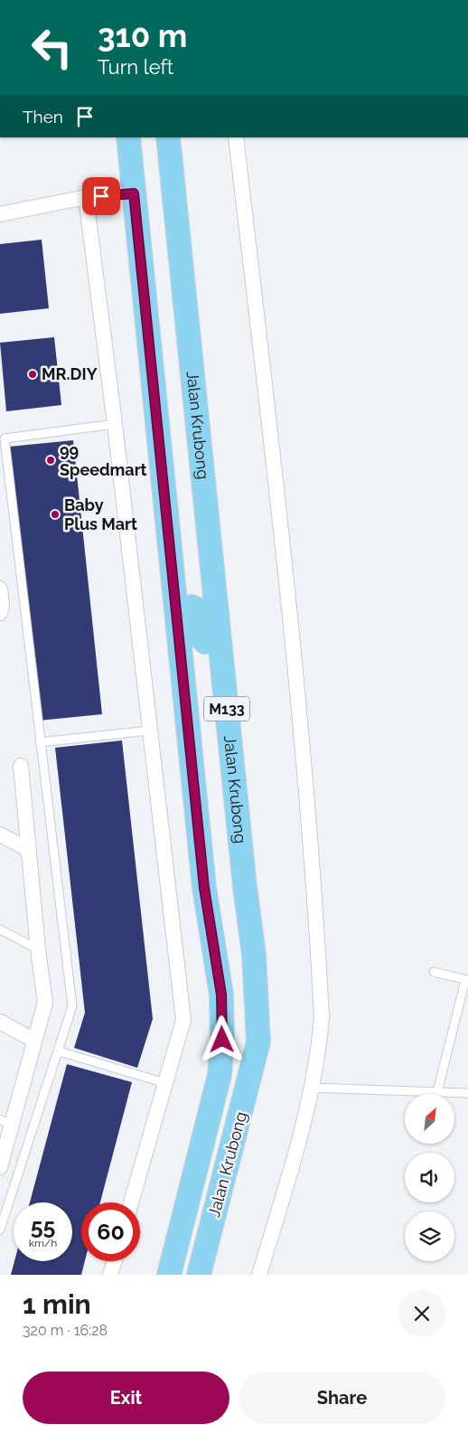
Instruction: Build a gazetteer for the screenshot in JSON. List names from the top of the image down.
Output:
{
  "streets": {
    "main road": ["Jalan Krubong", "M133"]
  },
  "places": ["MR.DIY", "99 Speedmart", "Baby Plus Mart"],
  "north": "top right",
  "page": {
    "turn": ["310 m", "Turn left"],
    "then": "Then",
    "speed": "55 km/h",
    "limit": "60",
    "heading": ["1 min", "320 m · 16:28"],
    "buttons": ["Exit", "Share"]
  }
}
